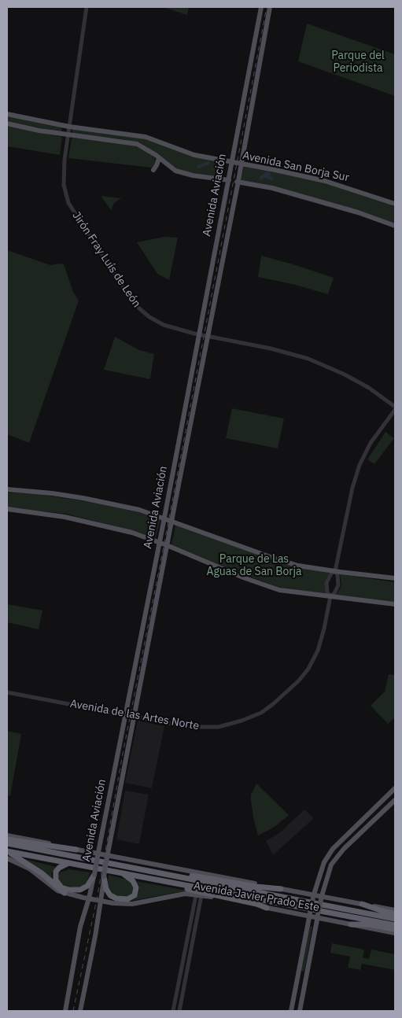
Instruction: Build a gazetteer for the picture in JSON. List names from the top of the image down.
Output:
{
  "streets": {
    "highway": ["Avenida Javier Prado Este"],
    "main road": ["Avenida San Borja Sur", "Avenida Aviación"],
    "street": ["Jirón Fray Luís de León", "Avenida de las Artes Norte"]
  },
  "crossings": [
    ["Avenida San Borja Sur", "Avenida Aviación"],
    ["Avenida San Borja Sur", "Jirón Fray Luís de León"],
    ["Avenida Aviación", "Jirón Fray Luís de León"],
    ["Avenida Aviación", "Avenida de las Artes Norte"],
    ["Avenida Aviación", "Avenida Javier Prado Este"]
  ],
  "parks": ["Parque del Periodista", "Parque de Las Aguas de San Borja"]
}
